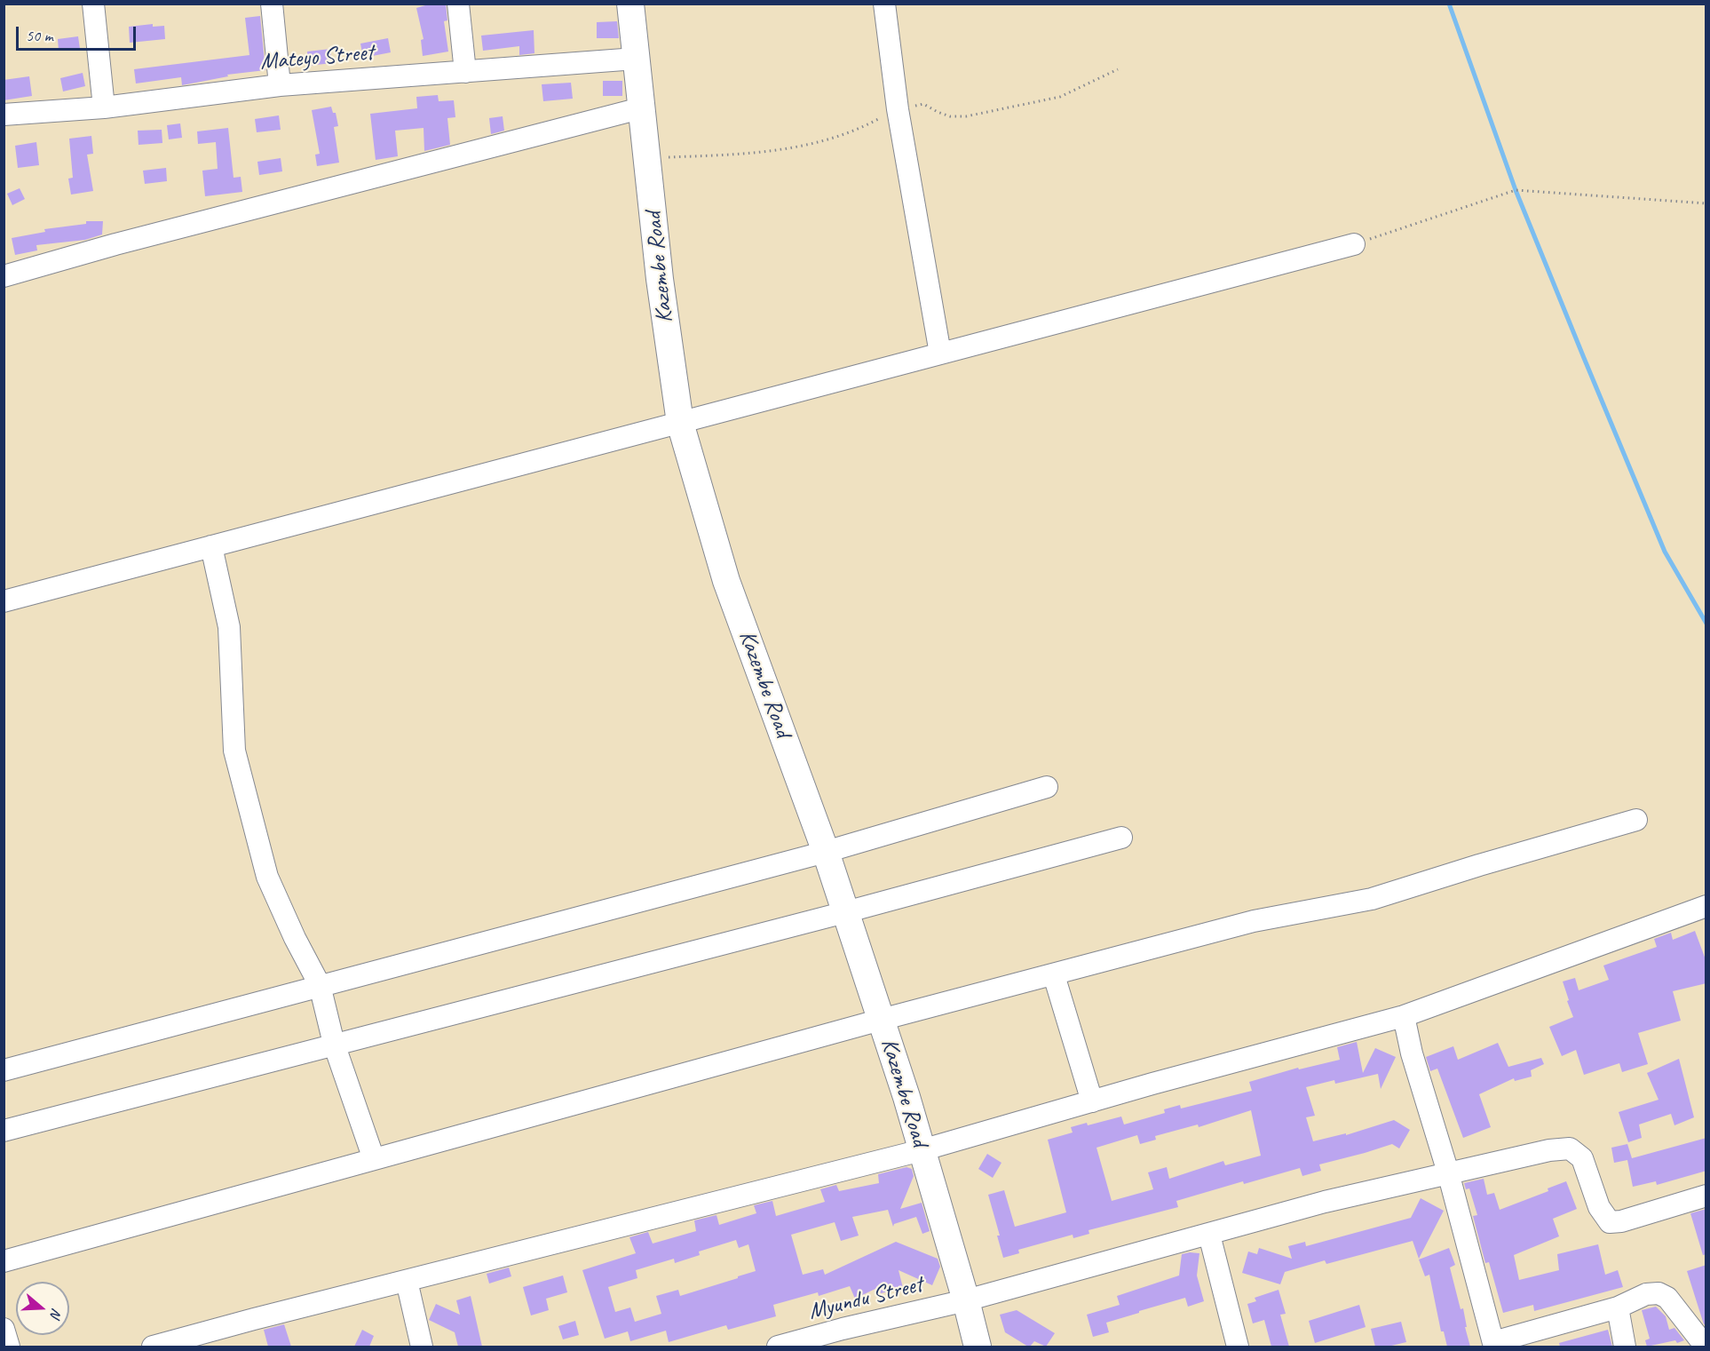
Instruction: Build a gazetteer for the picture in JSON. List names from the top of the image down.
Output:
{
  "streets": {
    "main road": ["Kazembe Road"],
    "street": ["Mateyo Street", "Myundu Street"]
  },
  "crossings": [
    ["Mateyo Street", "Kazembe Road"],
    ["Kazembe Road", "Myundu Street"]
  ],
  "scale_bar": "50 m",
  "north": "right"
}
